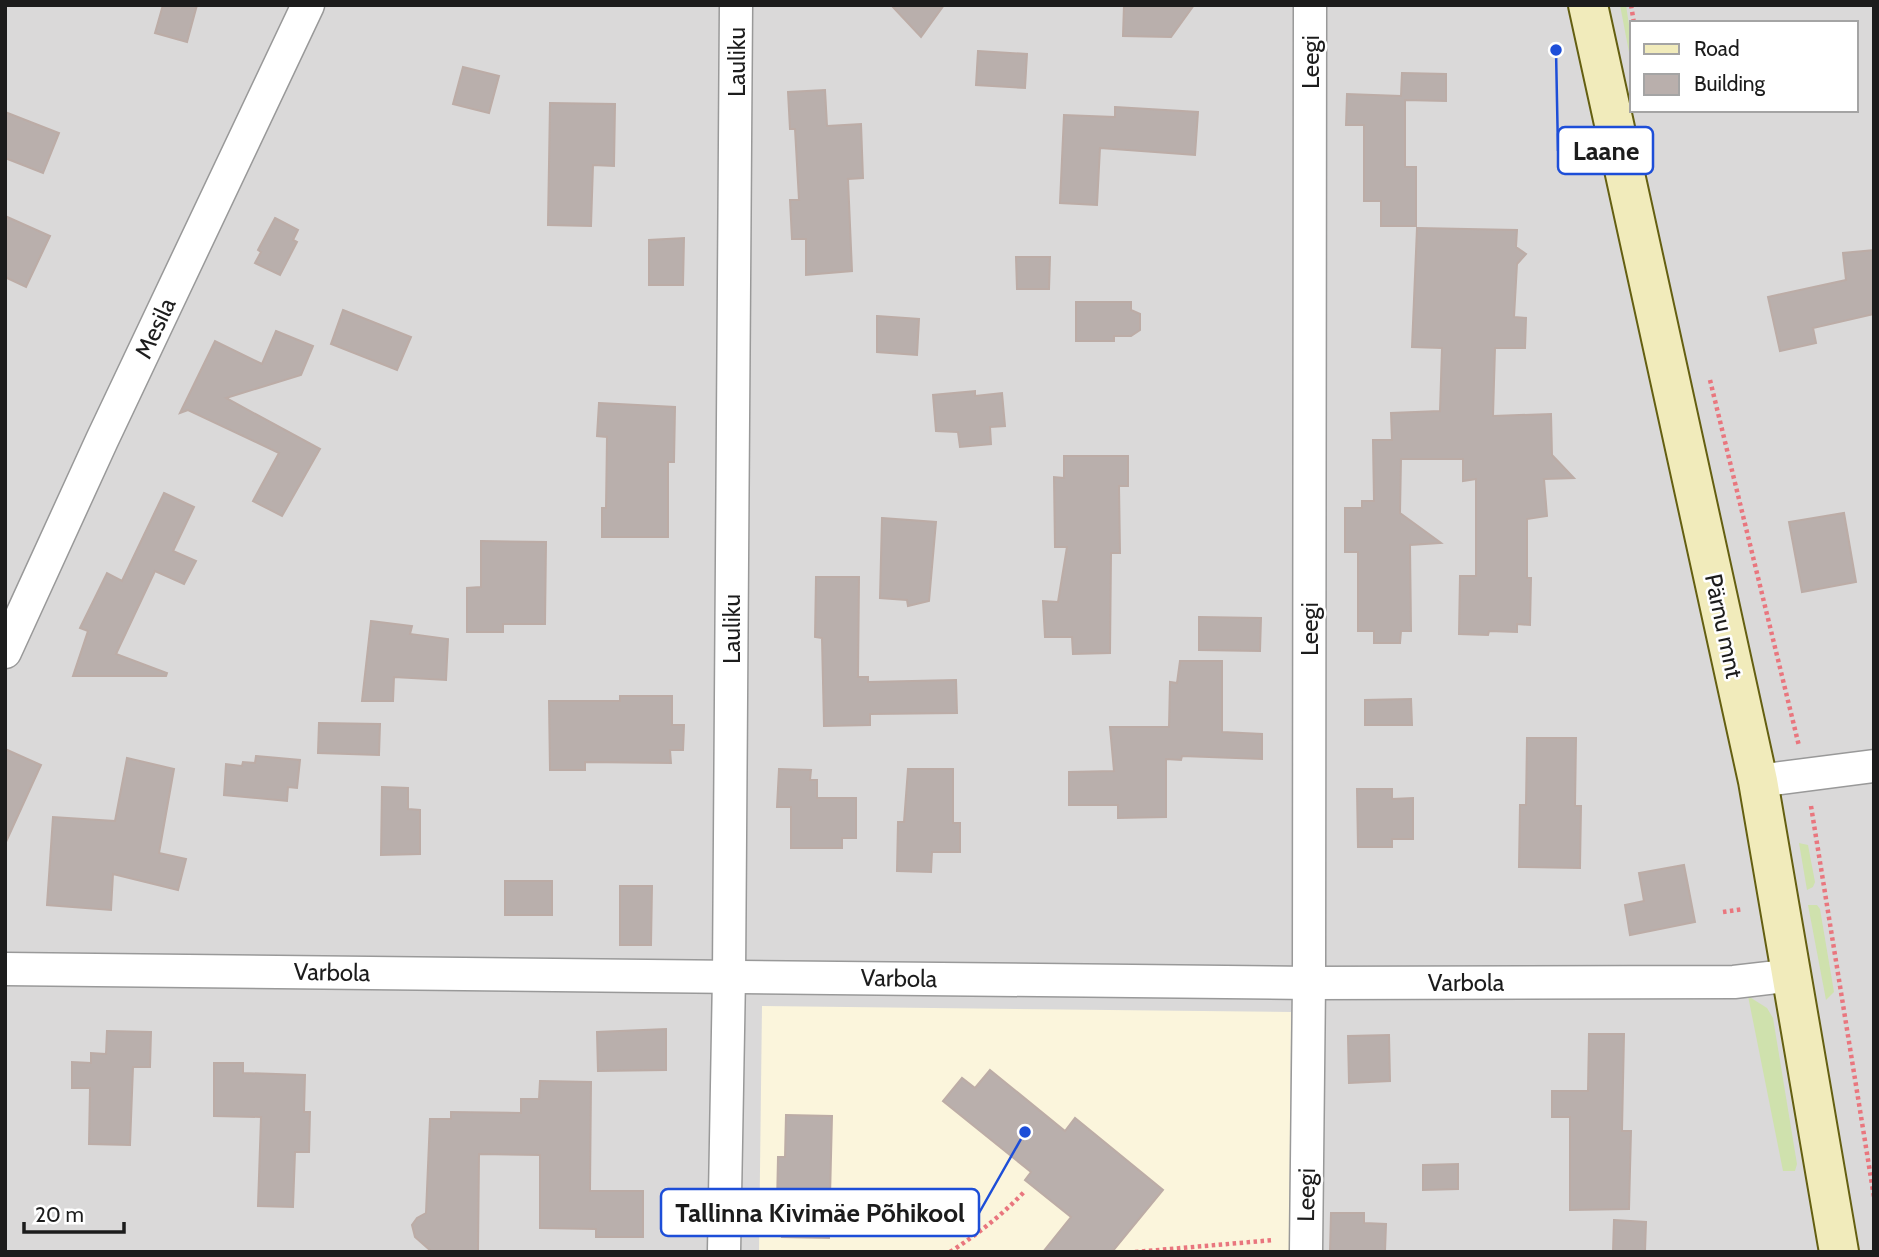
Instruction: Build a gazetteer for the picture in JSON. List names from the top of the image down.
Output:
{
  "streets": {
    "main road": ["Pärnu mnt"],
    "street": [
      "Lauliku",
      "Leegi",
      "Mesila",
      "Varbola"
    ]
  },
  "crossings": [
    ["Lauliku", "Varbola"],
    ["Leegi", "Varbola"],
    ["Pärnu mnt", "Varbola"]
  ],
  "places": ["Laane", "Tallinna Kivimäe Põhikool"],
  "legend": ["Road", "Building"],
  "scale_bar": "20 m"
}
